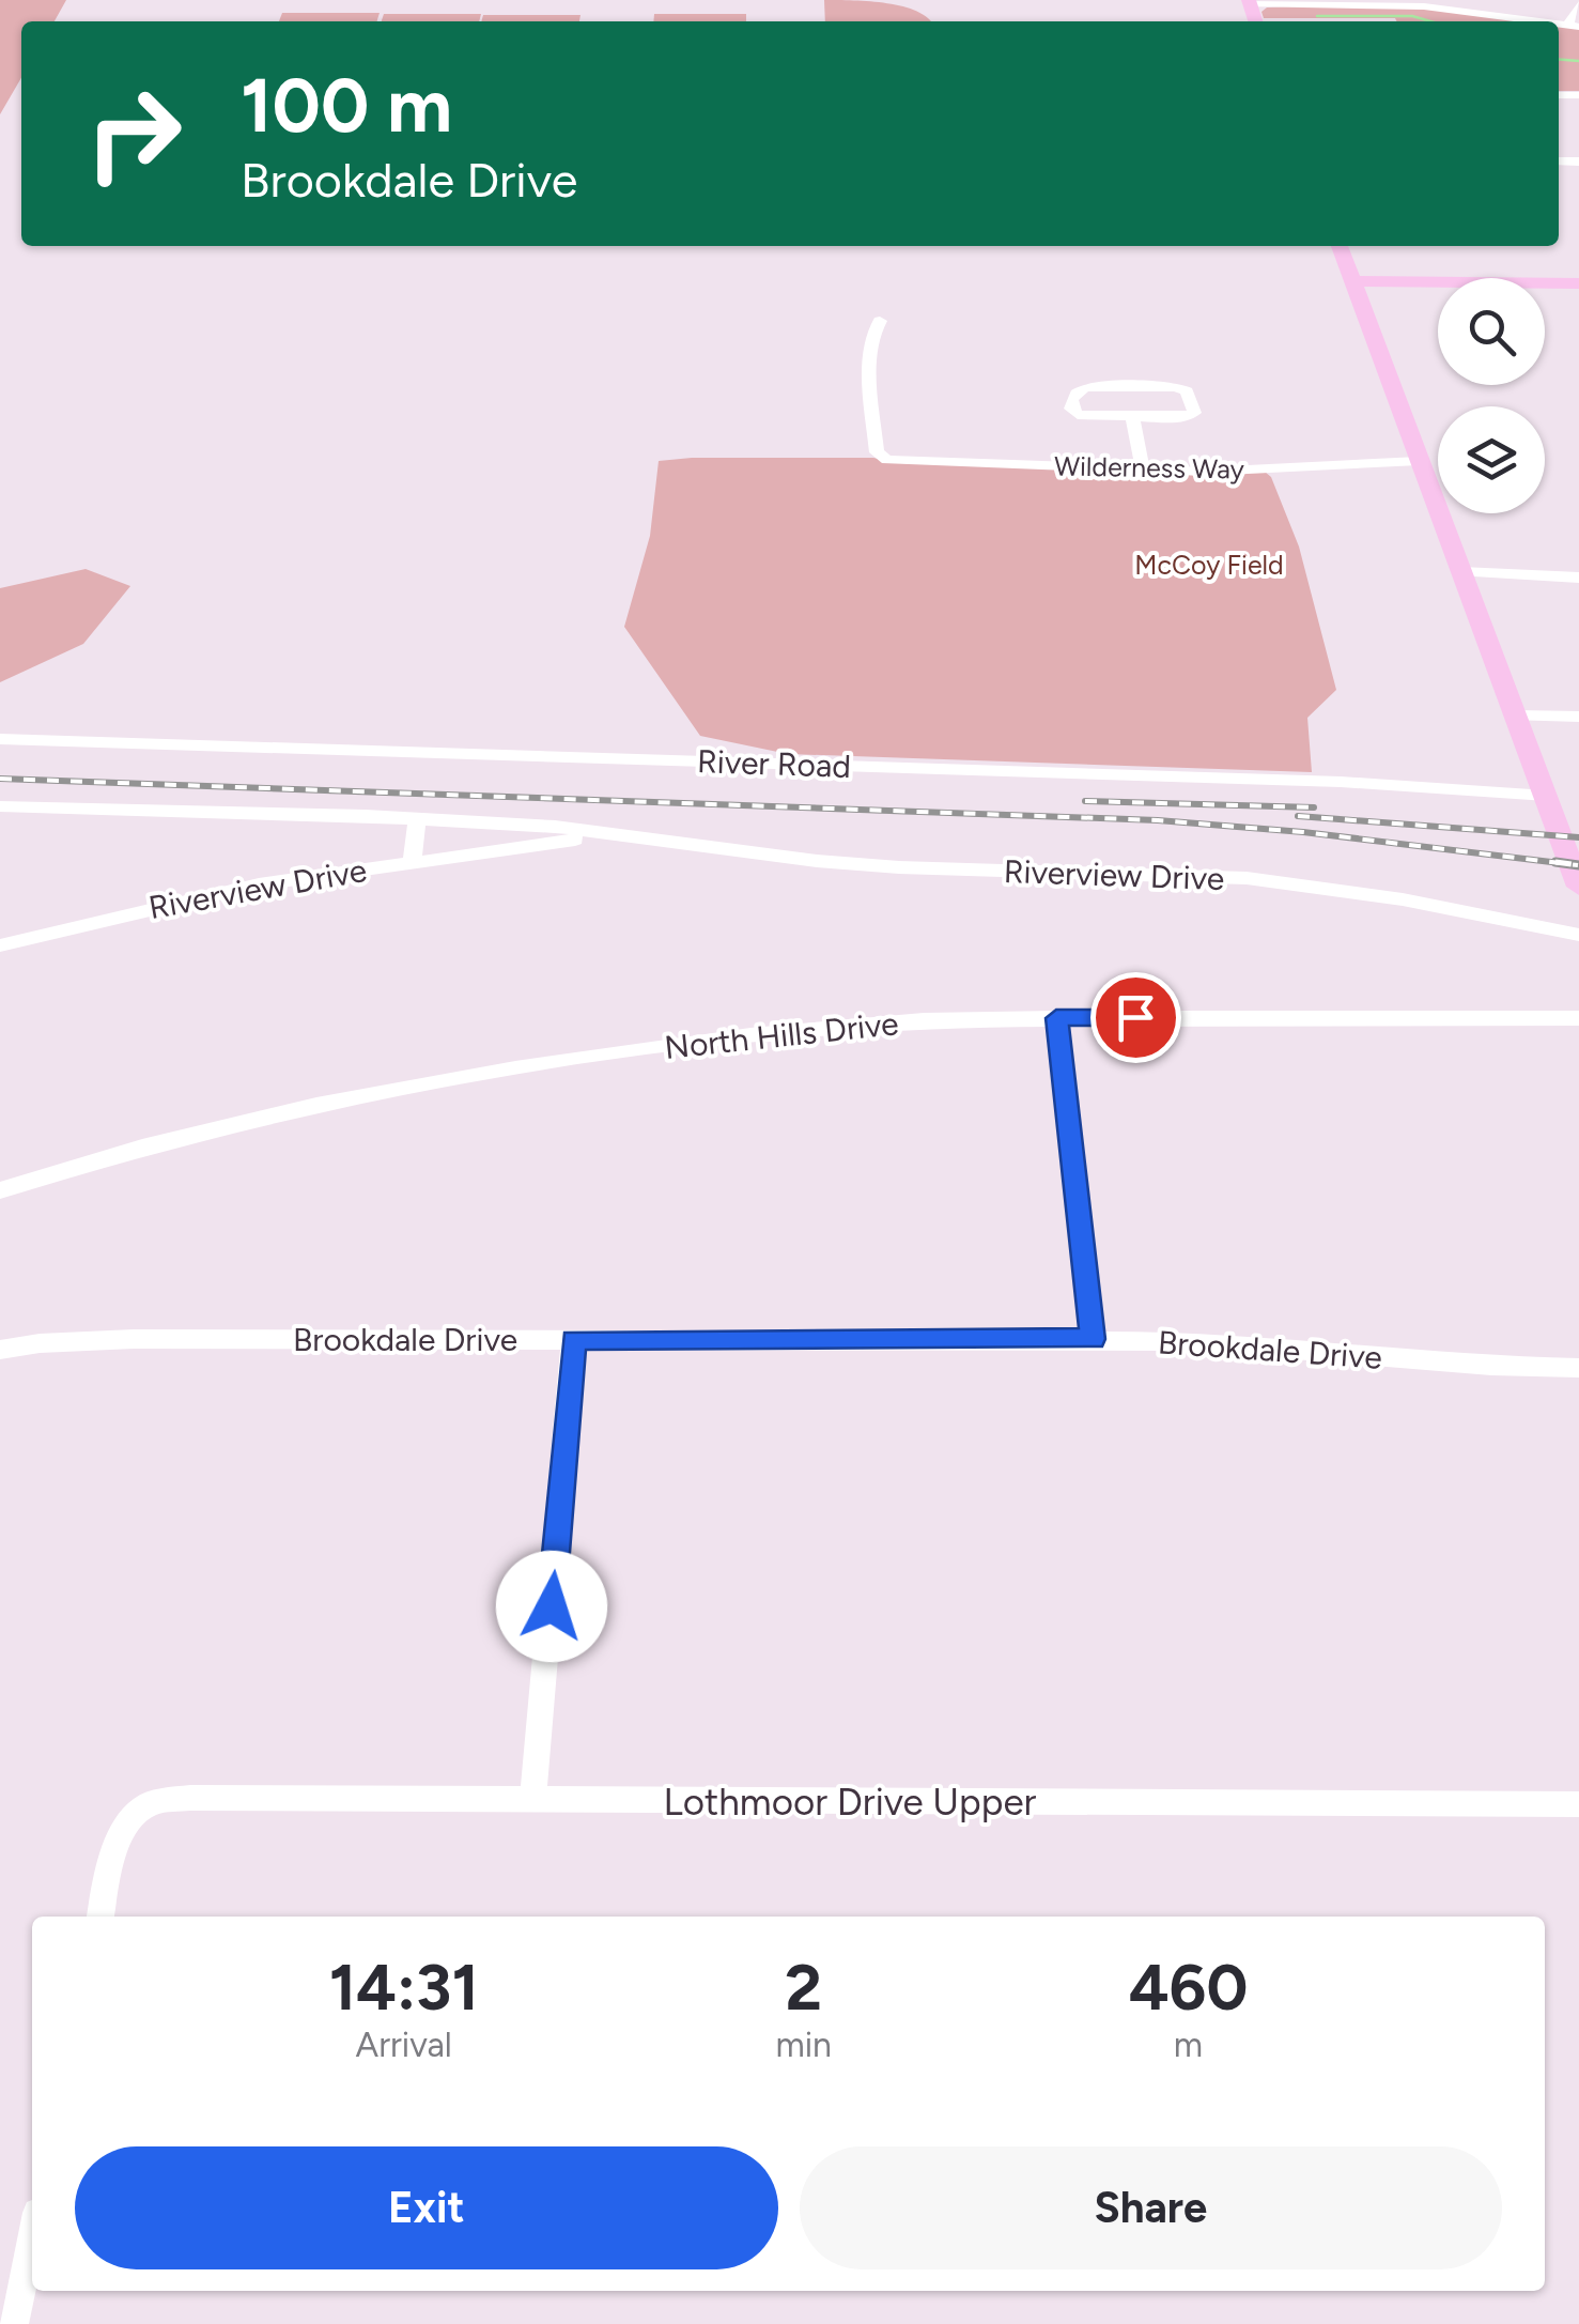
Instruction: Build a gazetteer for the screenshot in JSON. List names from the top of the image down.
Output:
{
  "streets": {
    "street": [
      "Wilderness Way",
      "River Road",
      "Riverview Drive",
      "North Hills Drive",
      "Brookdale Drive",
      "Lothmoor Drive Upper"
    ]
  },
  "parks": ["McCoy Field"],
  "page": {
    "turn": ["100 m", "Brookdale Drive"],
    "eta": [
      "14:31",
      "Arrival",
      "2",
      "min",
      "460",
      "m"
    ],
    "buttons": ["Exit", "Share"]
  }
}
